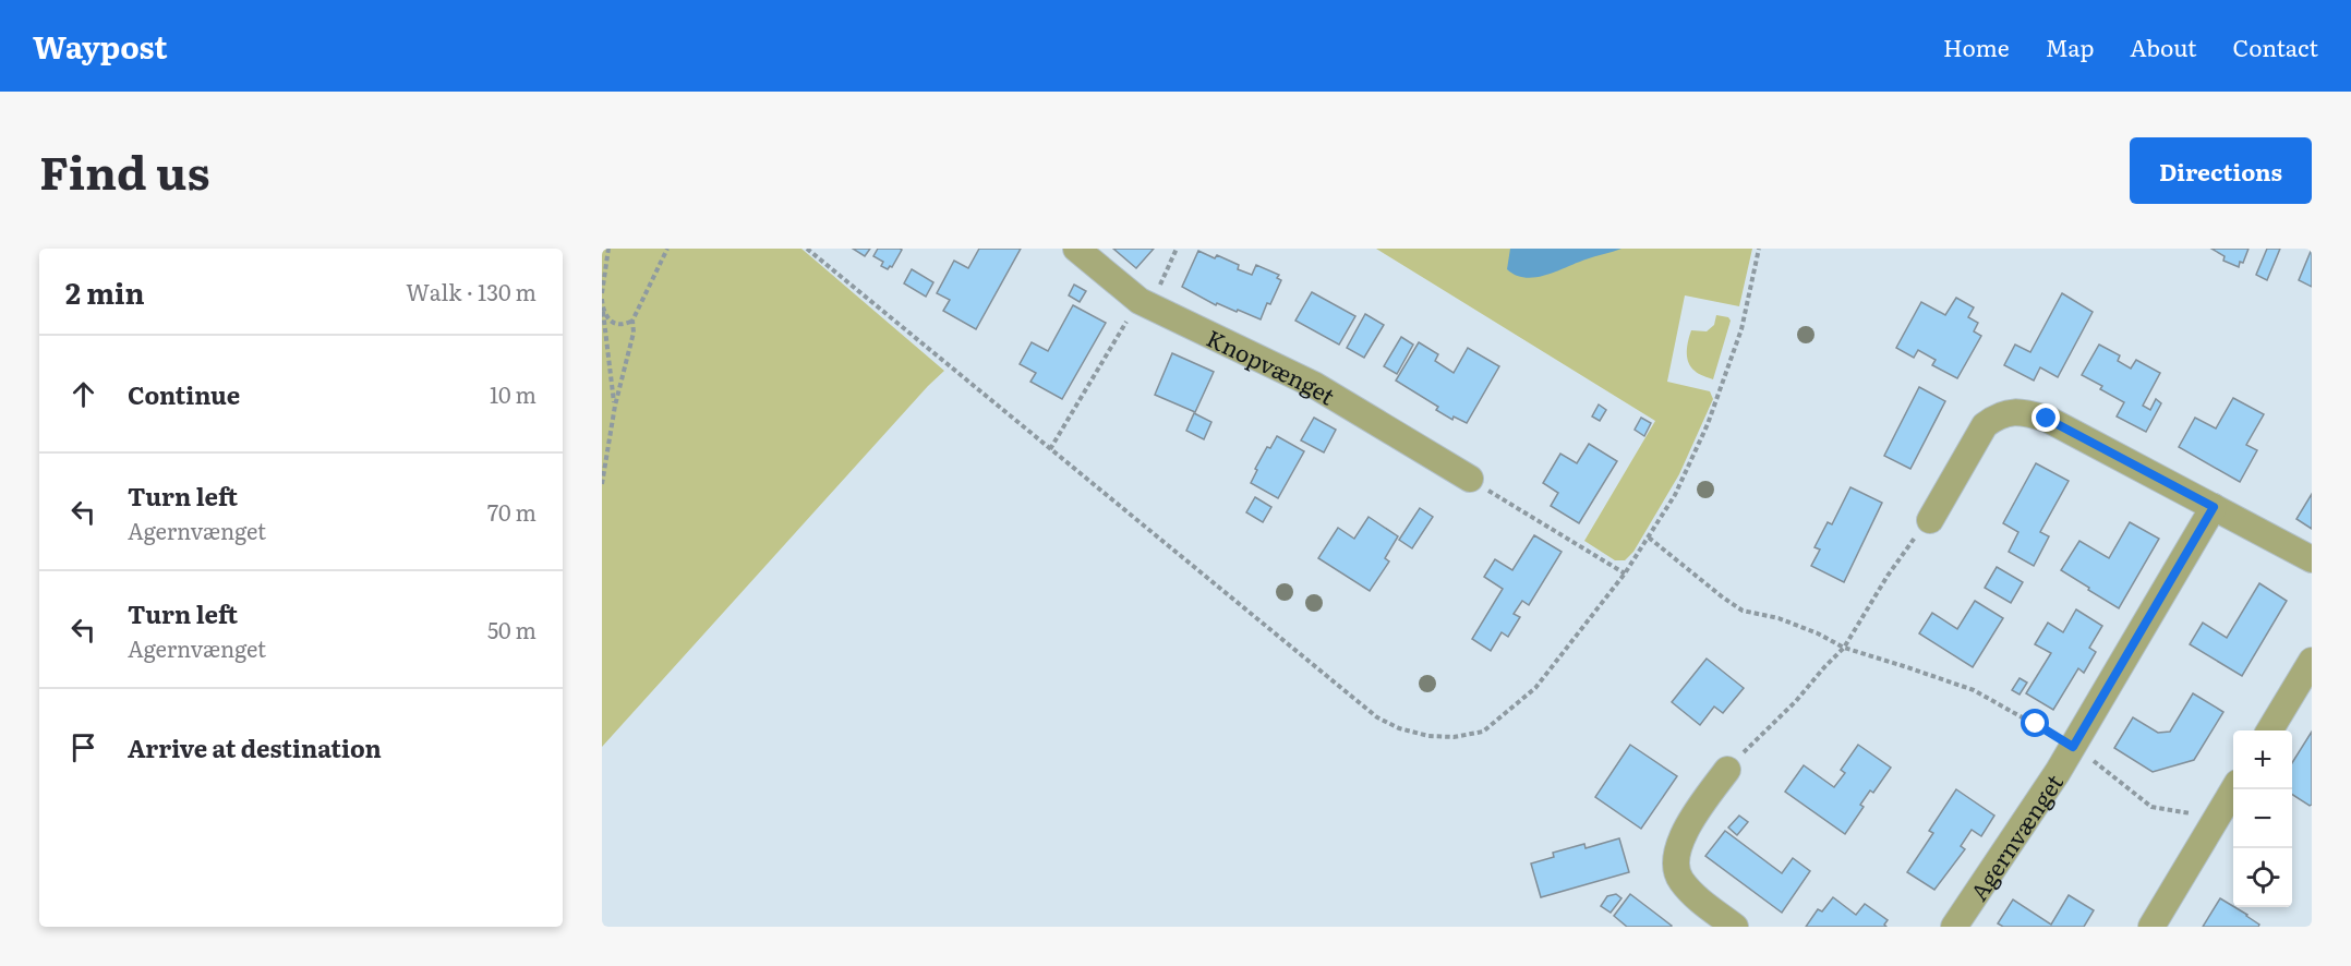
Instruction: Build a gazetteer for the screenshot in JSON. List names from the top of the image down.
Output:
{
  "streets": {
    "street": ["Knopvænget", "Agernvænget"]
  },
  "page": {
    "header": "Waypost",
    "nav": [
      "Home",
      "Map",
      "About",
      "Contact"
    ],
    "title": "Find us",
    "buttons": "Directions",
    "heading": ["2 min", "Walk · 130 m"],
    "list": [
      ["Continue", "10 m"],
      ["Turn left", "Agernvænget", "70 m"],
      ["Turn left", "Agernvænget", "50 m"],
      "Arrive at destination"
    ],
    "map_buttons": ["+", "−"]
  }
}
